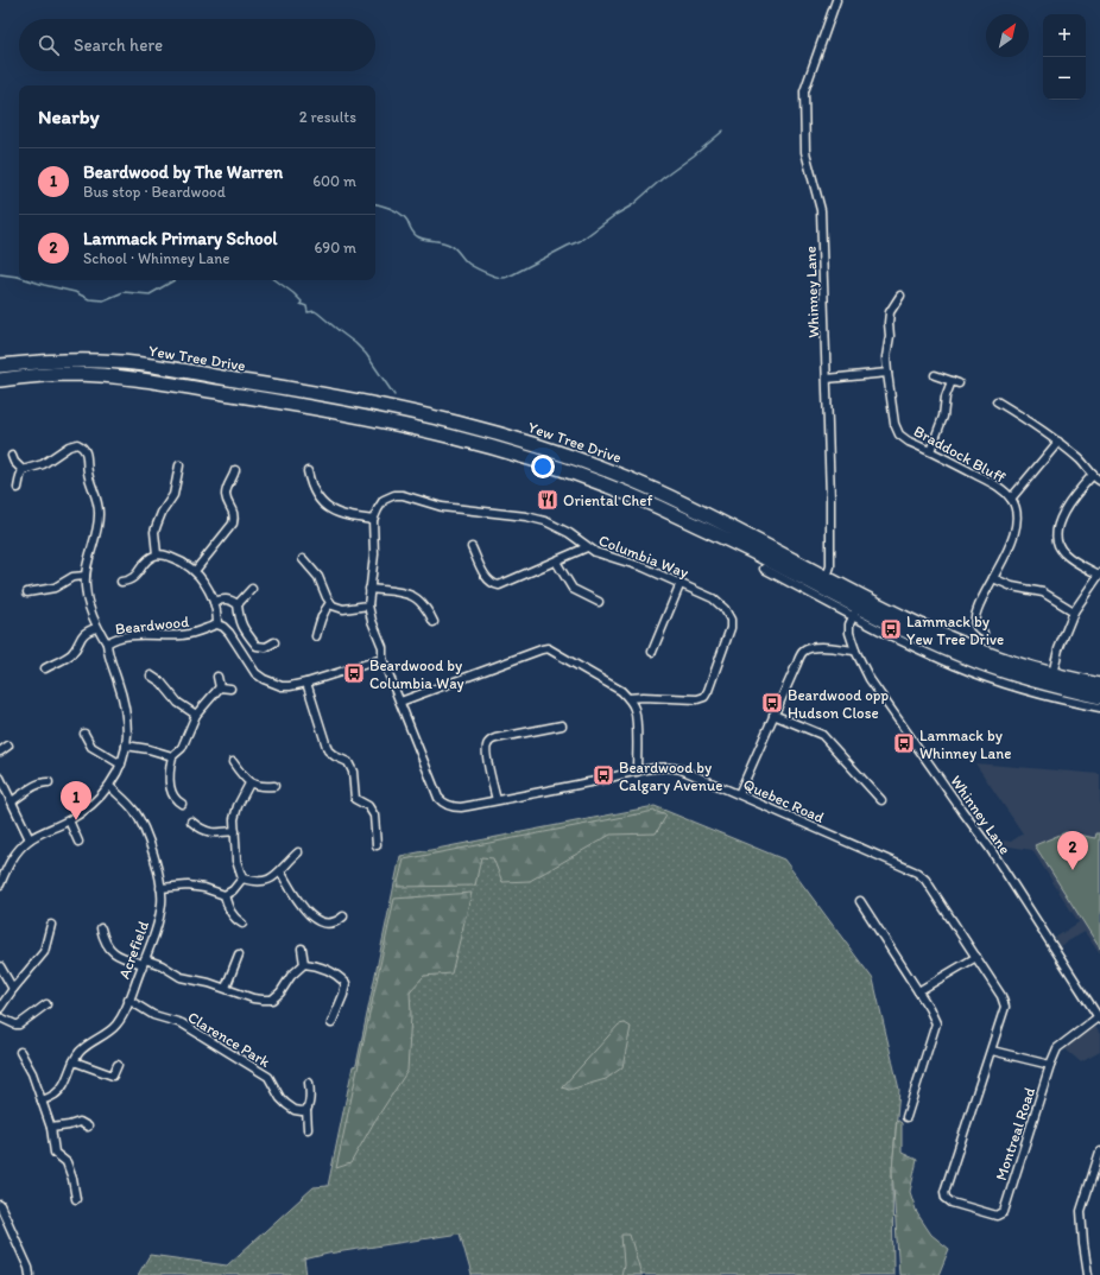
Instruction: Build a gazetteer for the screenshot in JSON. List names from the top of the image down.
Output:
{
  "streets": {
    "highway": ["Yew Tree Drive"],
    "street": [
      "Whinney Lane",
      "Braddock Bluff",
      "Columbia Way",
      "Beardwood",
      "Quebec Road",
      "Acrefield",
      "Clarence Park",
      "Montreal Road"
    ]
  },
  "crossings": [
    ["Whinney Lane", "Yew Tree Drive"],
    ["Whinney Lane", "Montreal Road"],
    ["Beardwood", "Acrefield"],
    ["Quebec Road", "Montreal Road"],
    ["Acrefield", "Clarence Park"]
  ],
  "places": {
    "restaurant": ["Oriental Chef"],
    "bus stop": [
      "Lammack by Yew Tree Drive",
      "Beardwood by Columbia Way",
      "Beardwood opp Hudson Close",
      "Lammack by Whinney Lane",
      "Beardwood by Calgary Avenue"
    ]
  },
  "north": "top right",
  "page": {
    "map_buttons": ["+", "−"],
    "search": "Search here",
    "heading": ["Nearby", "2 results"],
    "list": [
      {
        "mark": "1",
        "name": "Beardwood by The Warren",
        "note": "Bus stop · Beardwood",
        "value": "600 m"
      },
      {
        "mark": "2",
        "name": "Lammack Primary School",
        "note": "School · Whinney Lane",
        "value": "690 m"
      }
    ],
    "pins": ["1", "2"]
  }
}
